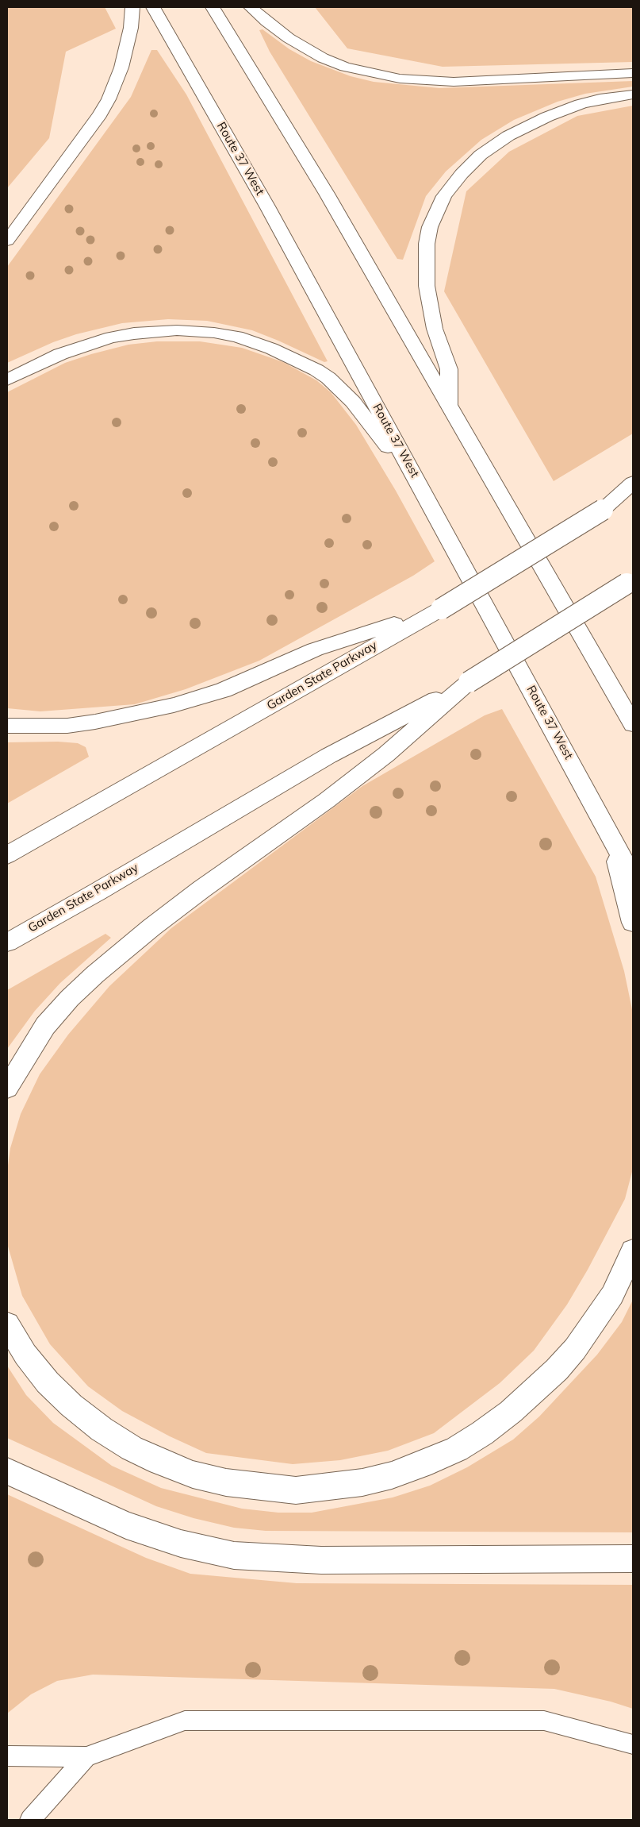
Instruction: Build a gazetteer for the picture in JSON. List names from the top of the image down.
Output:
{
  "streets": {
    "highway": ["Route 37 West", "Garden State Parkway"]
  }
}
